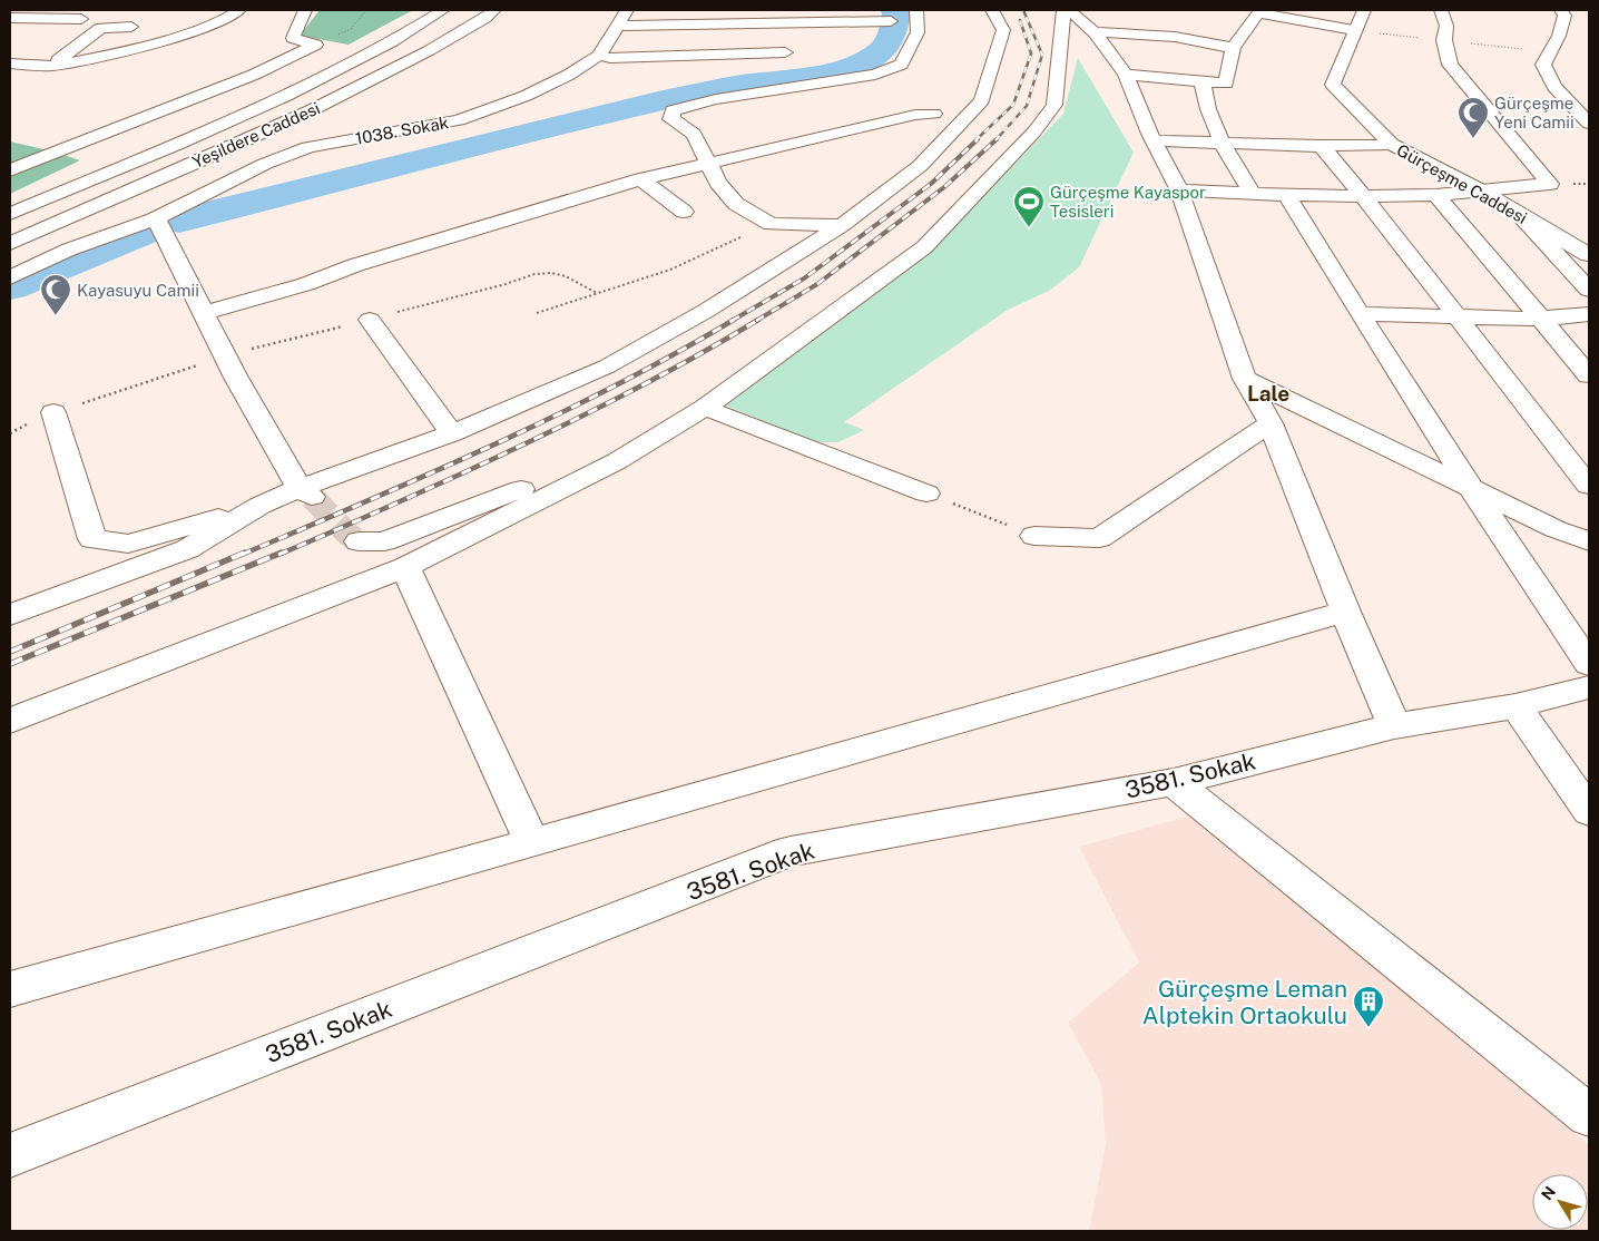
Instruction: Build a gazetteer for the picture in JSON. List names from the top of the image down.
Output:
{
  "streets": {
    "main road": [
      "1038. Sokak",
      "Yeşildere Caddesi",
      "Gürçeşme Caddesi",
      "3581. Sokak"
    ]
  },
  "districts": ["Lale"],
  "places": {
    "mosque": ["Gürçeşme Yeni Camii", "Kayasuyu Camii"],
    "sports": ["Gürçeşme Kayaspor Tesisleri"],
    "building": ["Gürçeşme Leman Alptekin Ortaokulu"]
  },
  "north": "top left"
}
